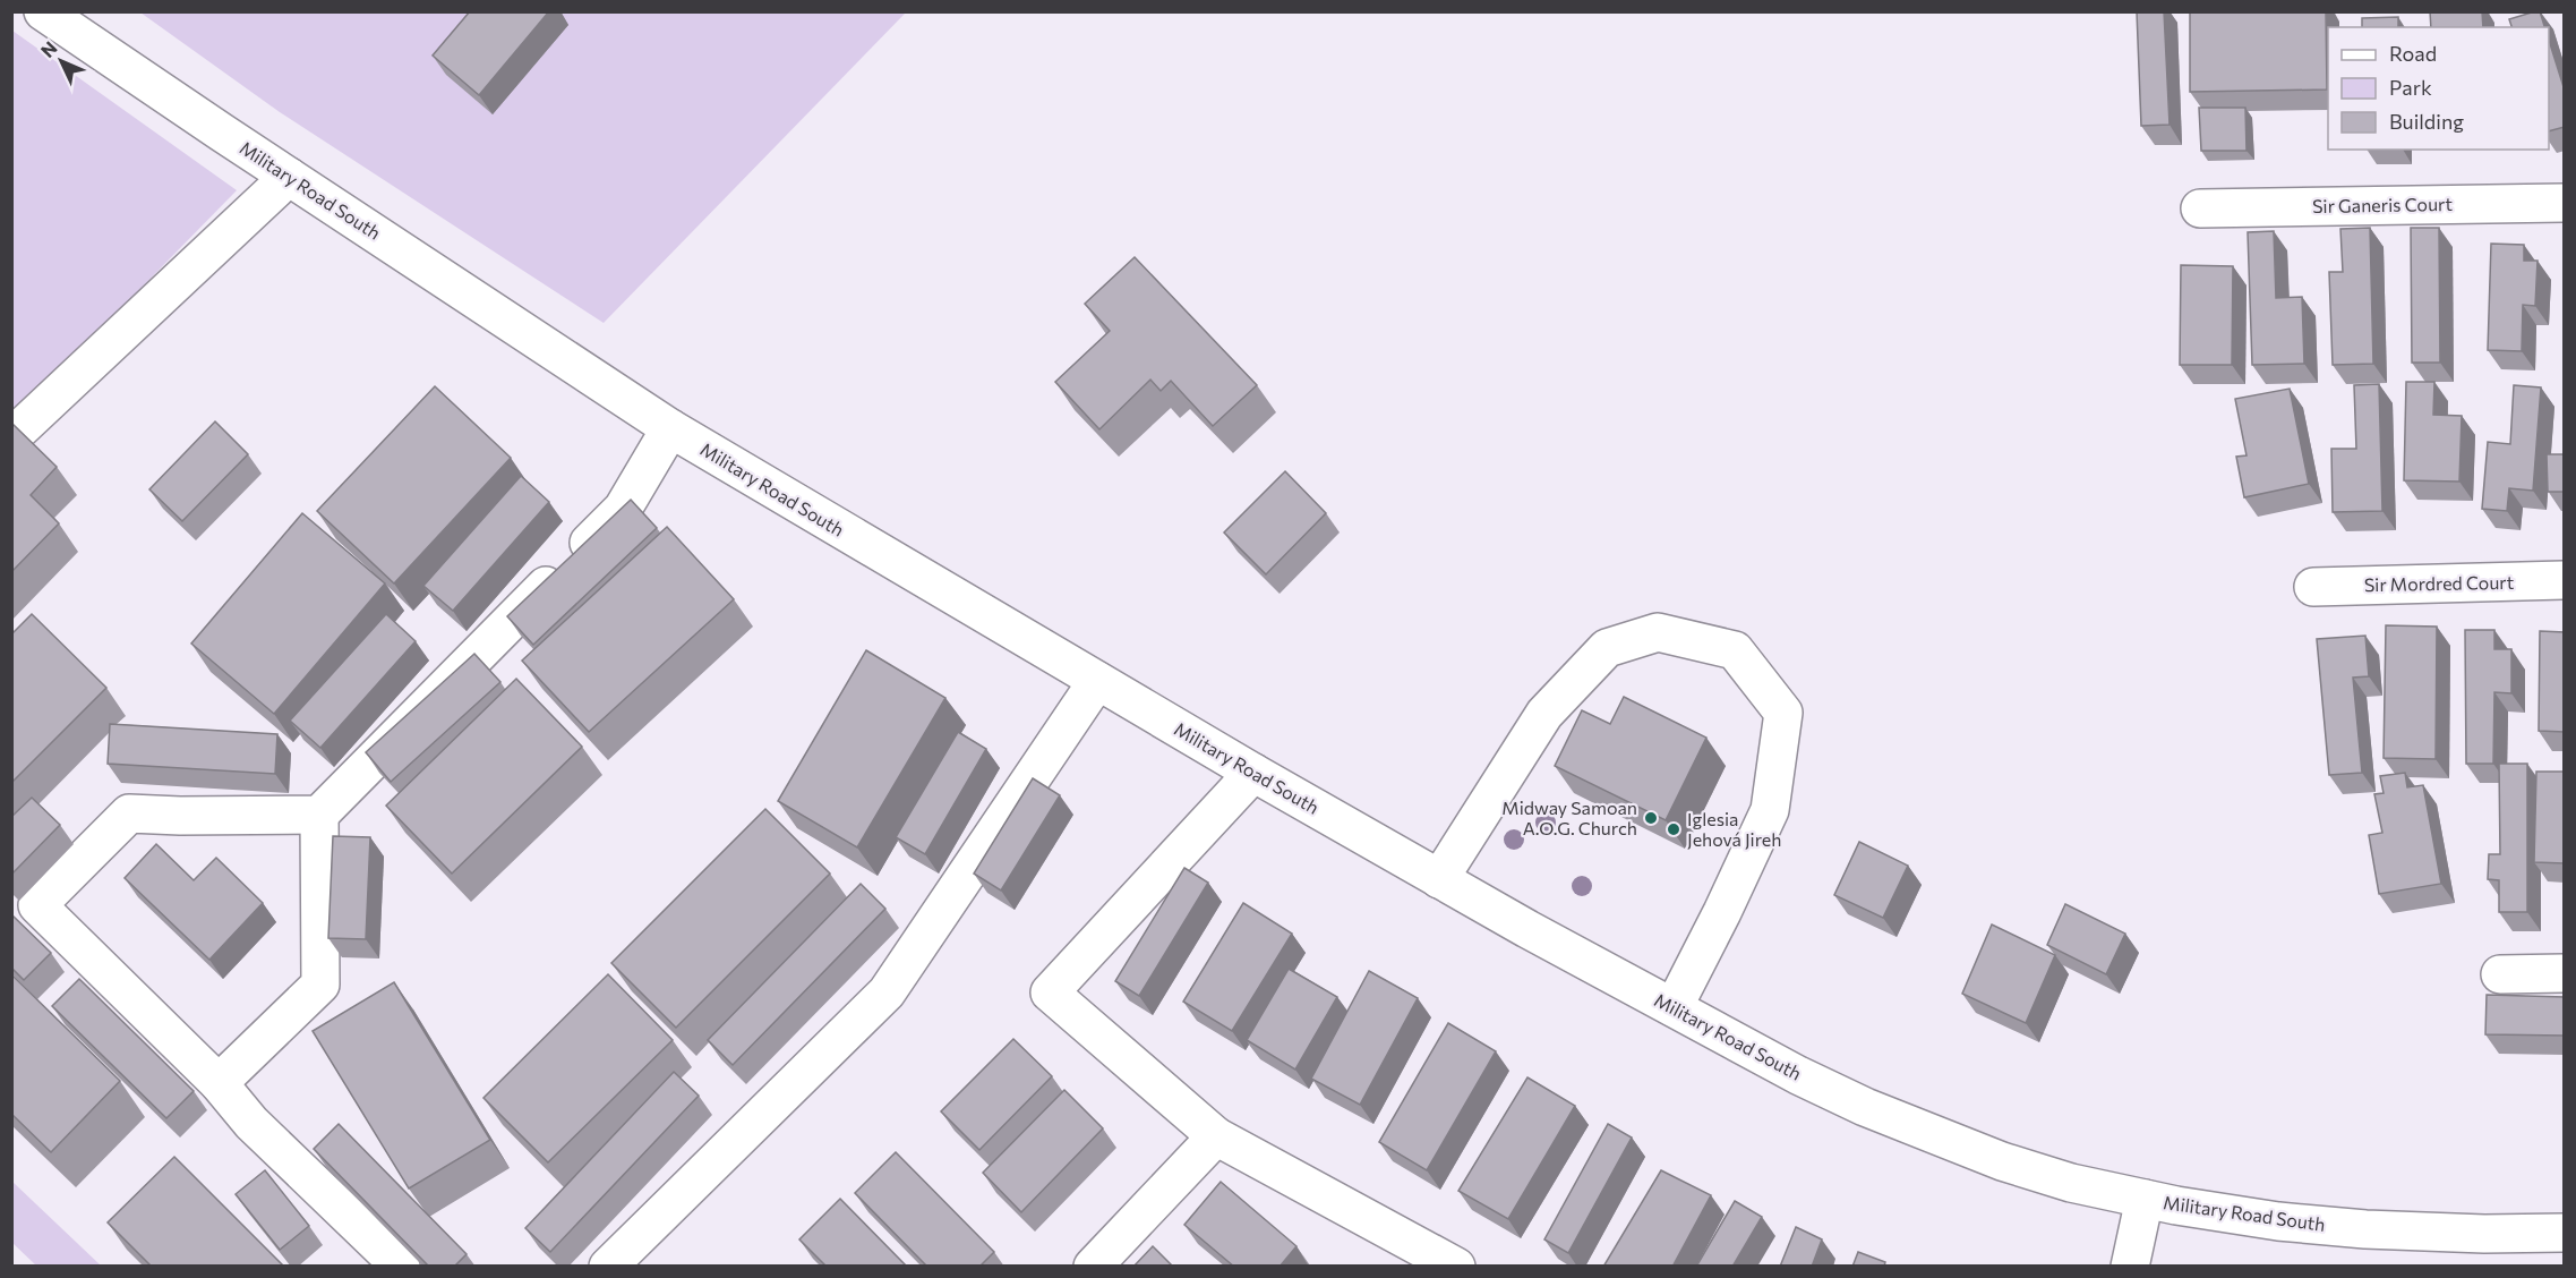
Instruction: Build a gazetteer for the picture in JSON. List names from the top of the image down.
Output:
{
  "streets": {
    "main road": ["Military Road South", "Sir Ganeris Court", "Sir Mordred Court"]
  },
  "places": ["Midway Samoan A.O.G. Church", "Iglesia Jehová Jireh"],
  "legend": ["Road", "Park", "Building"],
  "north": "top left"
}
